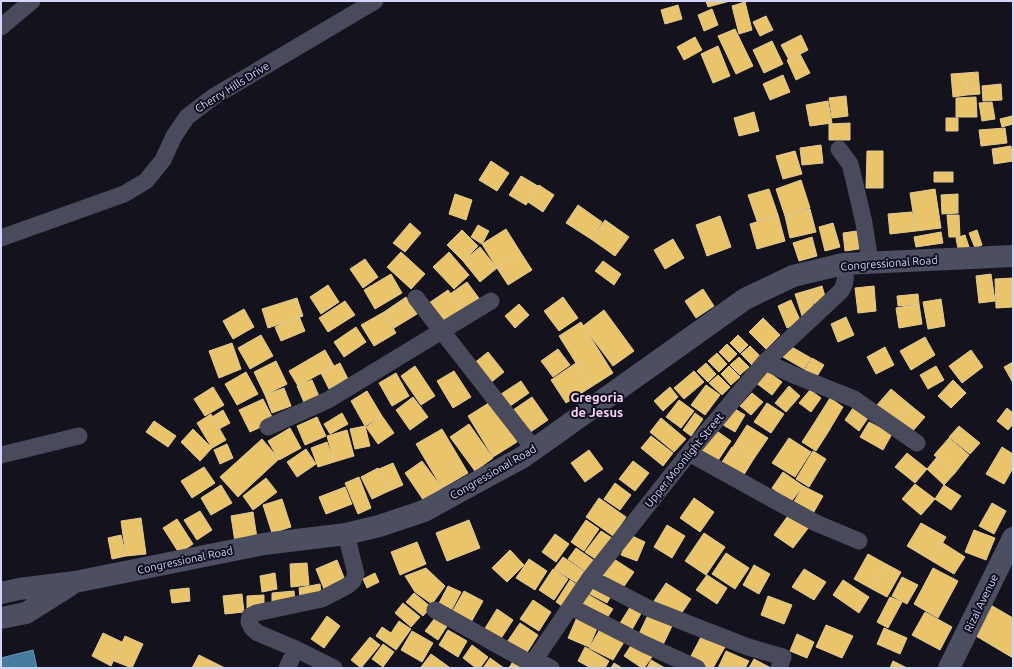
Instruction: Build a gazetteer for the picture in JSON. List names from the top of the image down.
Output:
{
  "streets": {
    "main road": ["Congressional Road", "Rizal Avenue"],
    "street": ["Cherry Hills Drive", "Upper Moonlight Street"]
  },
  "crossings": [
    ["Congressional Road", "Upper Moonlight Street"]
  ],
  "districts": ["Gregoria de Jesus"]
}
